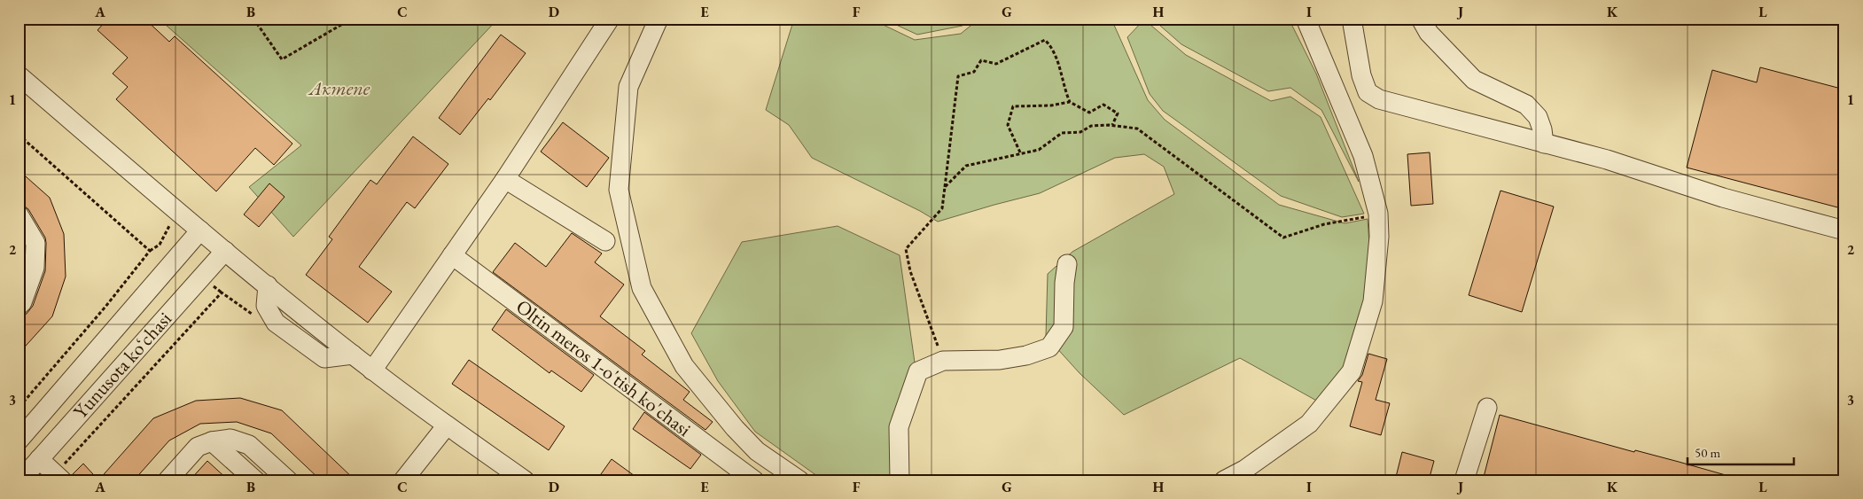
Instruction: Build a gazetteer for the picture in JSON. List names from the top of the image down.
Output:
{
  "streets": {
    "street": ["Yunusota koʻchasi", "Oltin meros 1-o'tish ko'chasi"]
  },
  "parks": ["Актепе"],
  "scale_bar": "50 m",
  "grid": {
    "columns": [
      "A",
      "B",
      "C",
      "D",
      "E",
      "F",
      "G",
      "H",
      "I",
      "J",
      "K",
      "L"
    ],
    "rows": ["1", "2", "3"]
  }
}
